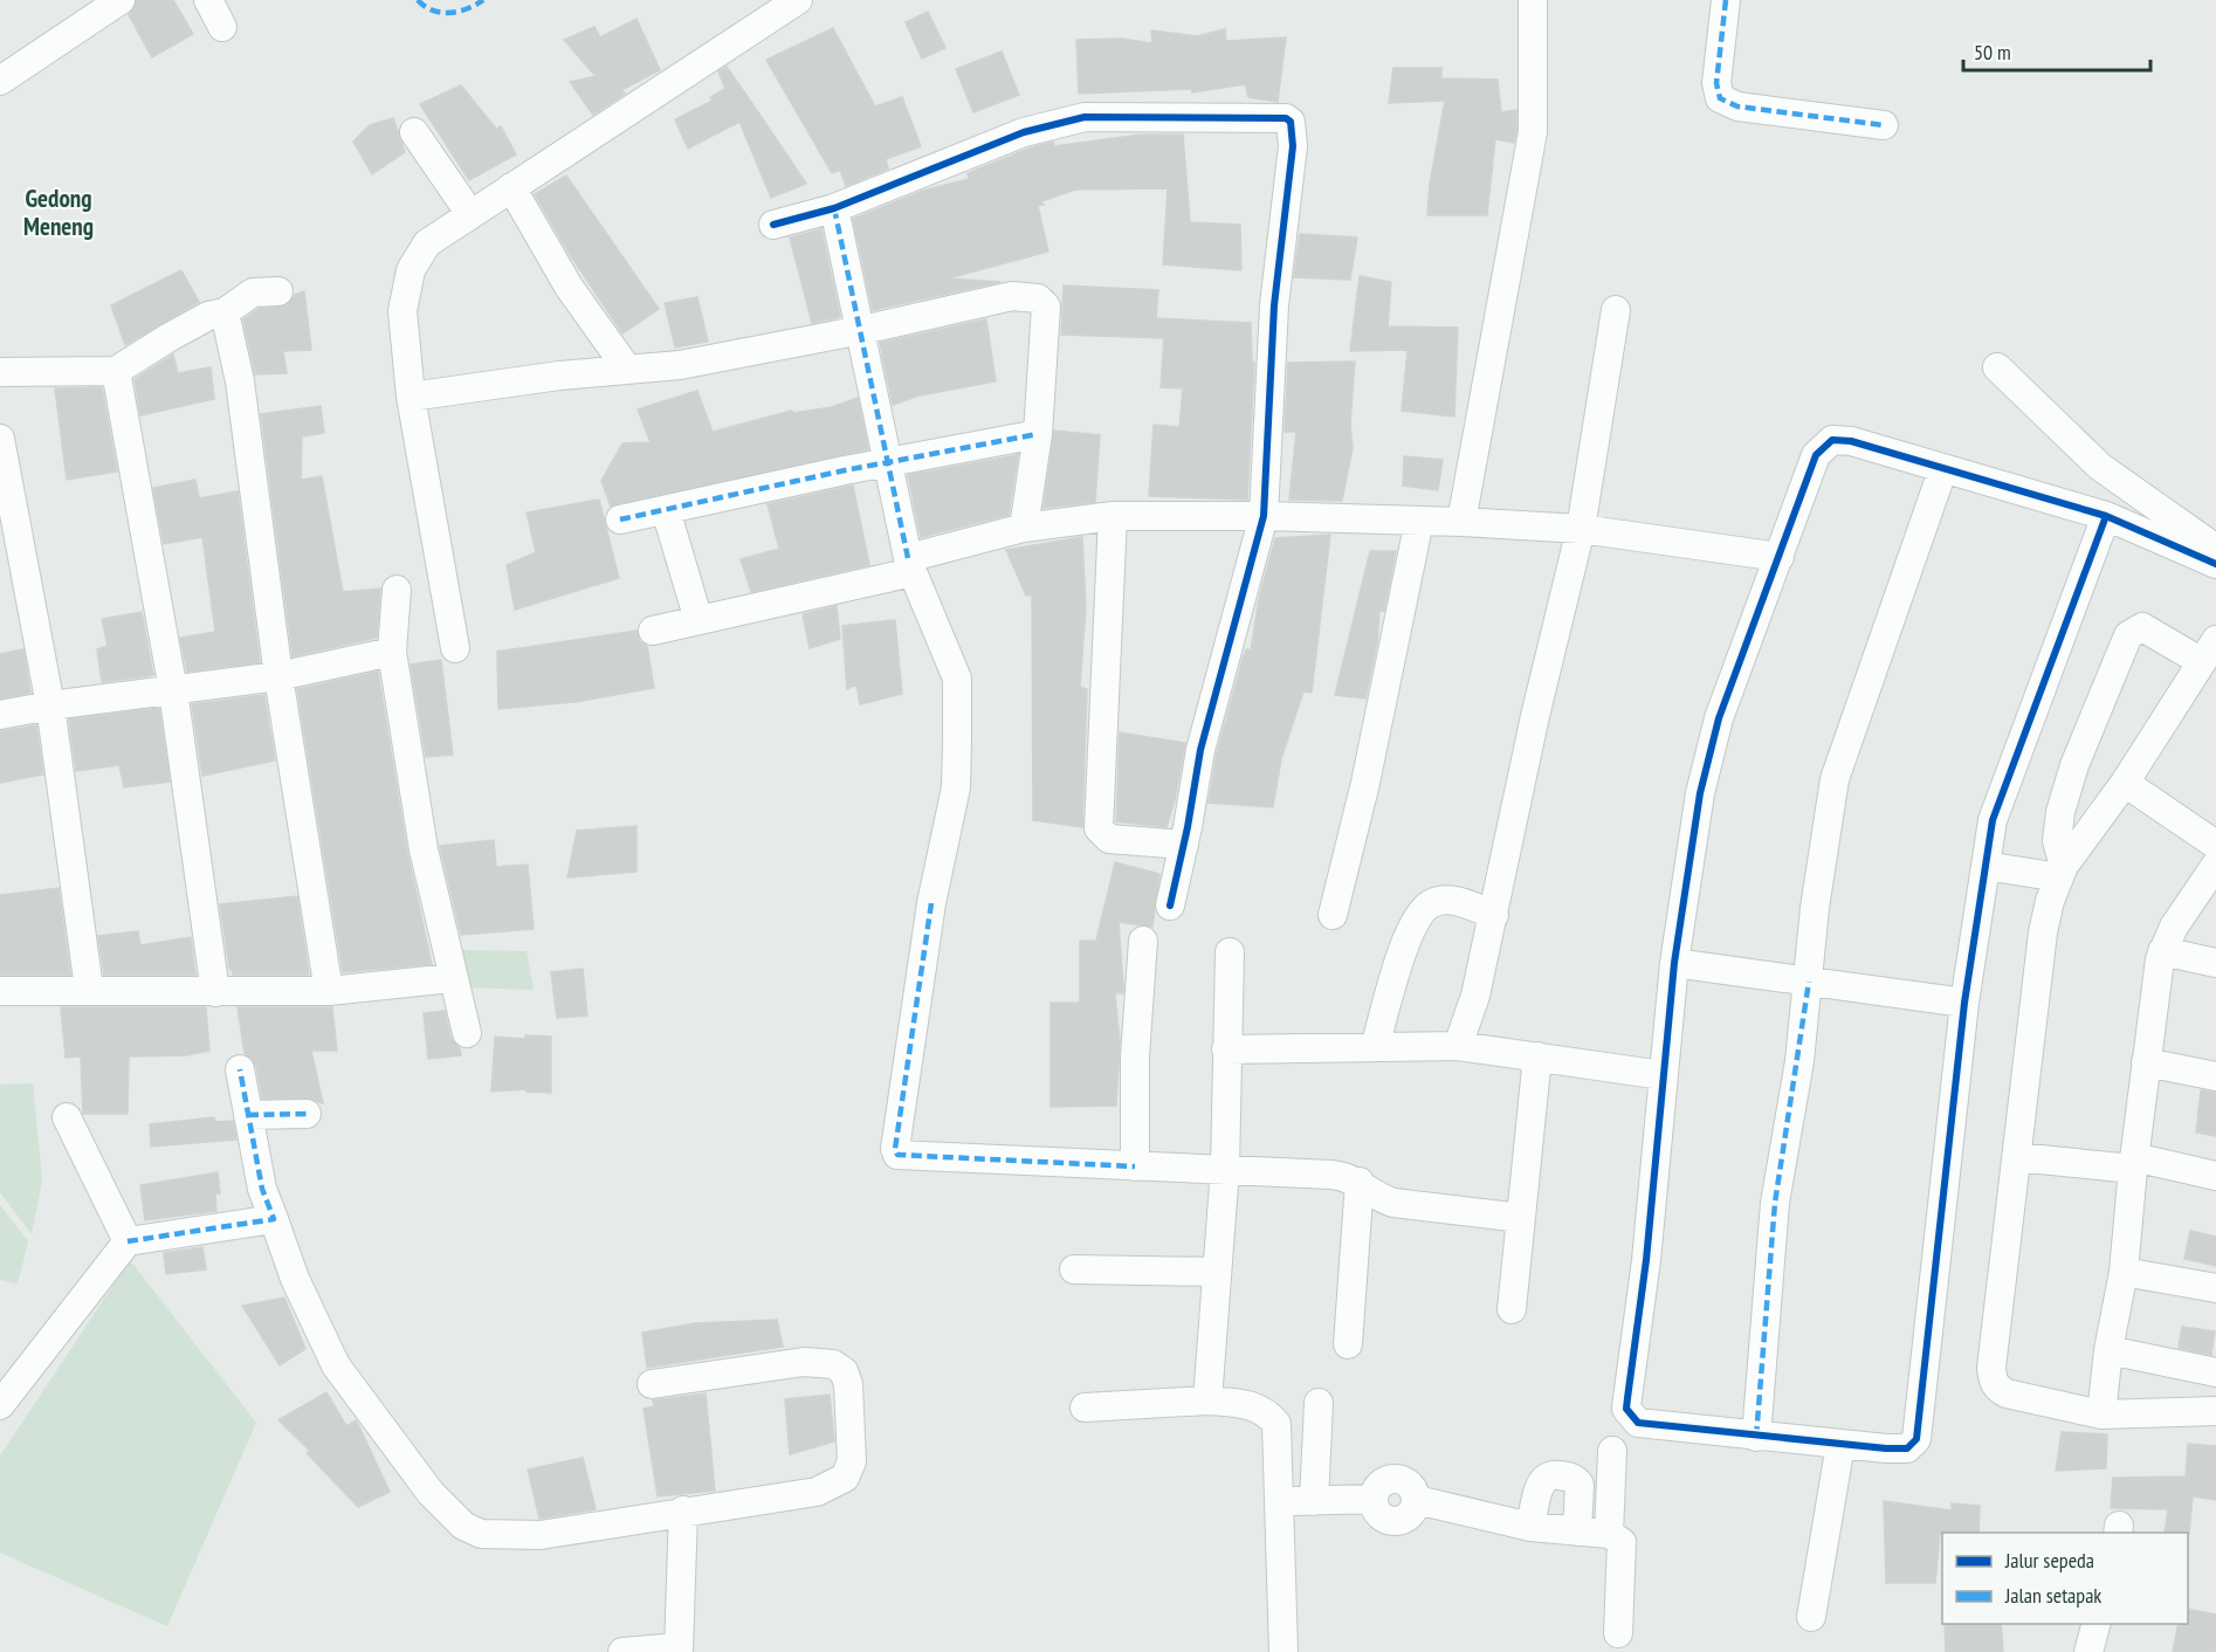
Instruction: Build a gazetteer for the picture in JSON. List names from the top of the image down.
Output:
{
  "districts": ["Gedong Meneng"],
  "legend": ["Jalur sepeda", "Jalan setapak"],
  "scale_bar": "50 m"
}
